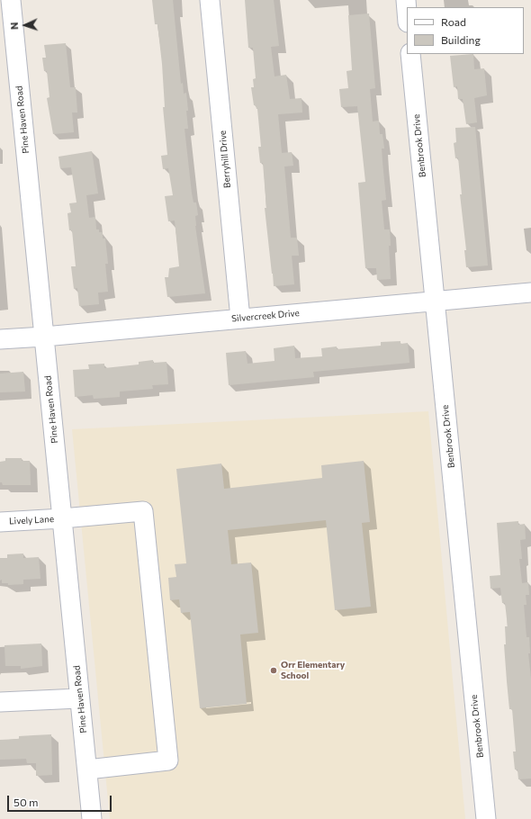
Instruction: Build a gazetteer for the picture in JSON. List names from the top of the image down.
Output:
{
  "streets": {
    "street": [
      "Pine Haven Road",
      "Benbrook Drive",
      "Berryhill Drive",
      "Silvercreek Drive",
      "Lively Lane"
    ]
  },
  "crossings": [
    ["Pine Haven Road", "Silvercreek Drive"],
    ["Pine Haven Road", "Lively Lane"],
    ["Benbrook Drive", "Silvercreek Drive"],
    ["Berryhill Drive", "Silvercreek Drive"]
  ],
  "places": ["Orr Elementary School"],
  "legend": ["Road", "Building"],
  "scale_bar": "50 m",
  "north": "left"
}
